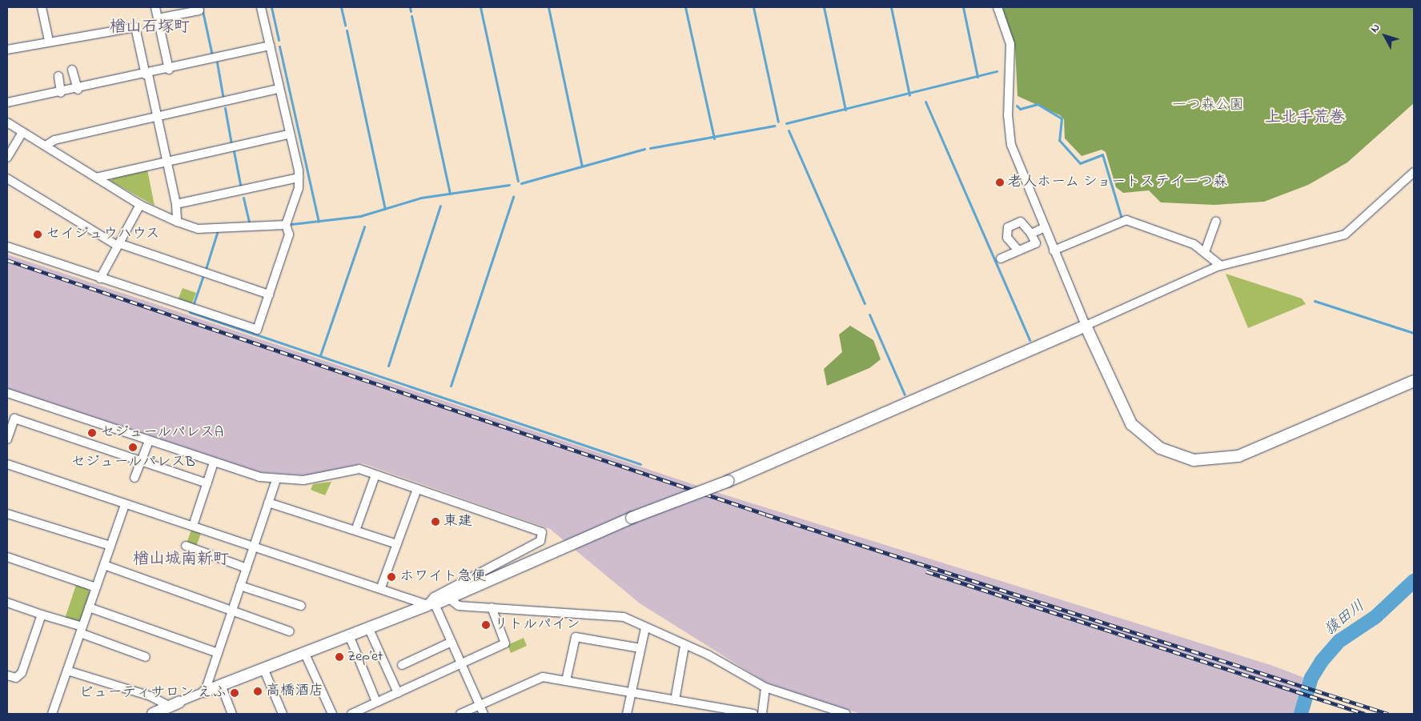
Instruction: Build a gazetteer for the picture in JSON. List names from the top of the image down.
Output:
{
  "districts": ["楢山石塚町", "上北手荒巻", "楢山城南新町"],
  "water": ["猿田川"],
  "parks": ["一つ森公園"],
  "places": [
    "老人ホーム ショートステイ一つ森",
    "セイジュウハウス",
    "セジュールパレスA",
    "セジュールパレスB",
    "東建",
    "ホワイト急便",
    "リトルパイン",
    "Zep’et",
    "高橋酒店",
    "ビューティサロン えふ"
  ],
  "north": "top left"
}
